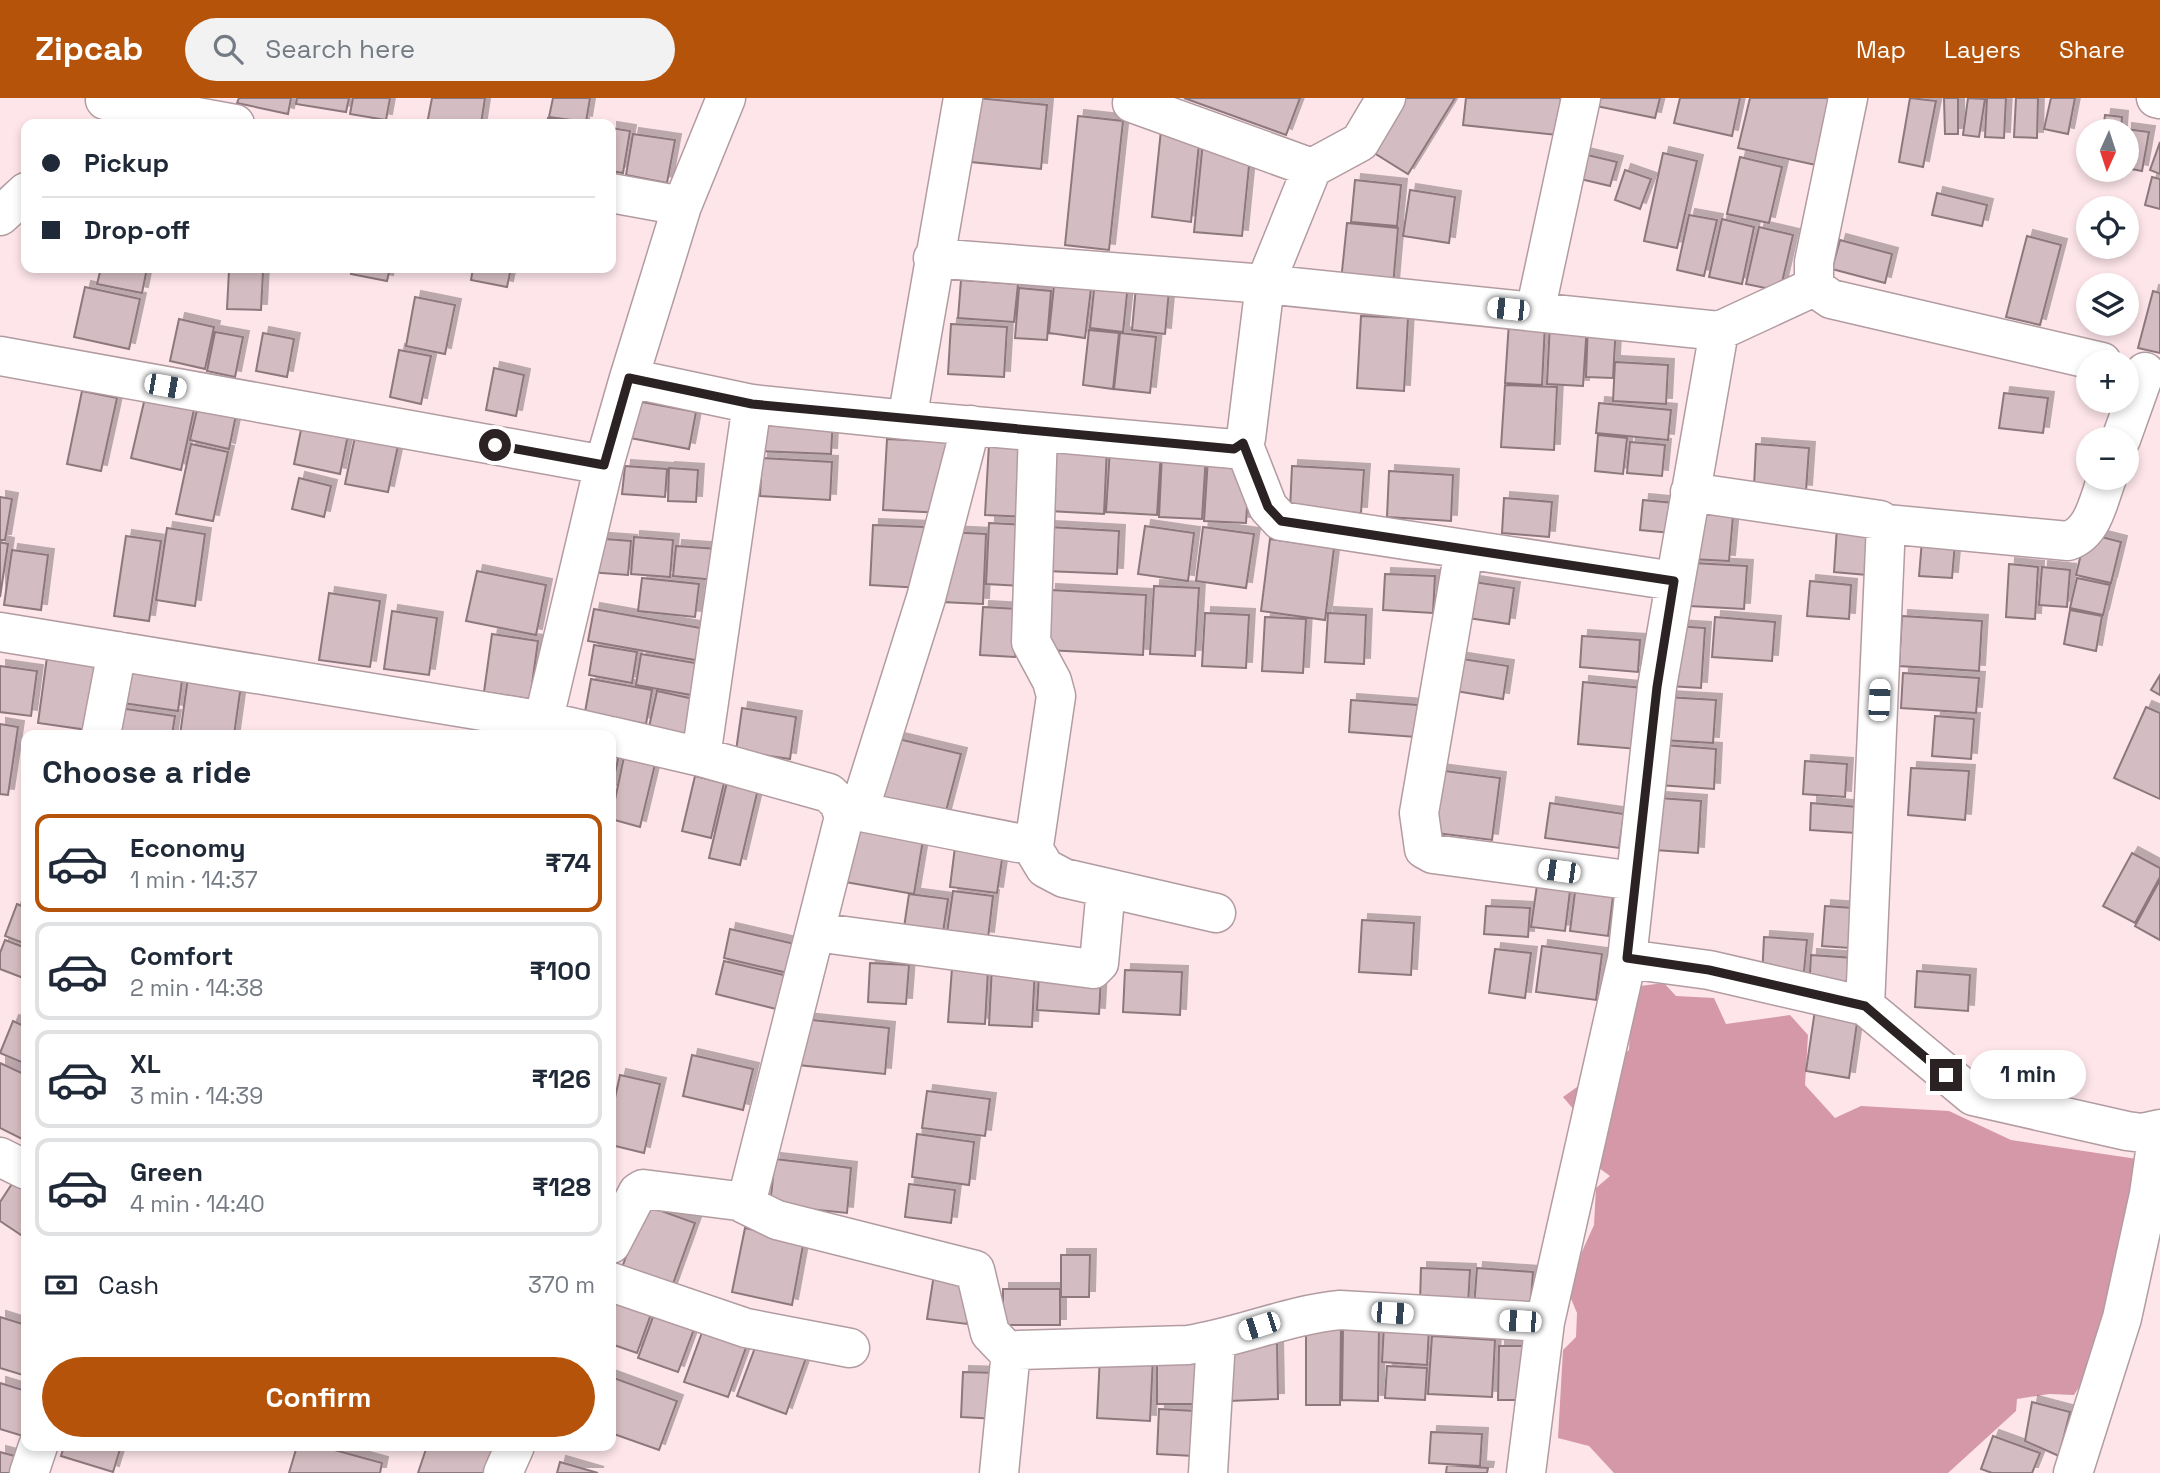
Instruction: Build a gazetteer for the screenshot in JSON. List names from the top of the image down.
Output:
{
  "north": "bottom",
  "page": {
    "header": "Zipcab",
    "search": "Search here",
    "nav": ["Map", "Layers", "Share"],
    "map_buttons": ["+", "−"],
    "banner": ["Pickup", "Drop-off"],
    "heading": "Choose a ride",
    "list": [
      {
        "name": "Economy",
        "note": "1 min · 14:37",
        "value": "₹74"
      },
      {
        "name": "Comfort",
        "note": "2 min · 14:38",
        "value": "₹100"
      },
      {
        "name": "XL",
        "note": "3 min · 14:39",
        "value": "₹126"
      },
      {
        "name": "Green",
        "note": "4 min · 14:40",
        "value": "₹128"
      }
    ],
    "bubble": "1 min",
    "pay": ["Cash", "370 m"],
    "buttons": "Confirm"
  }
}
